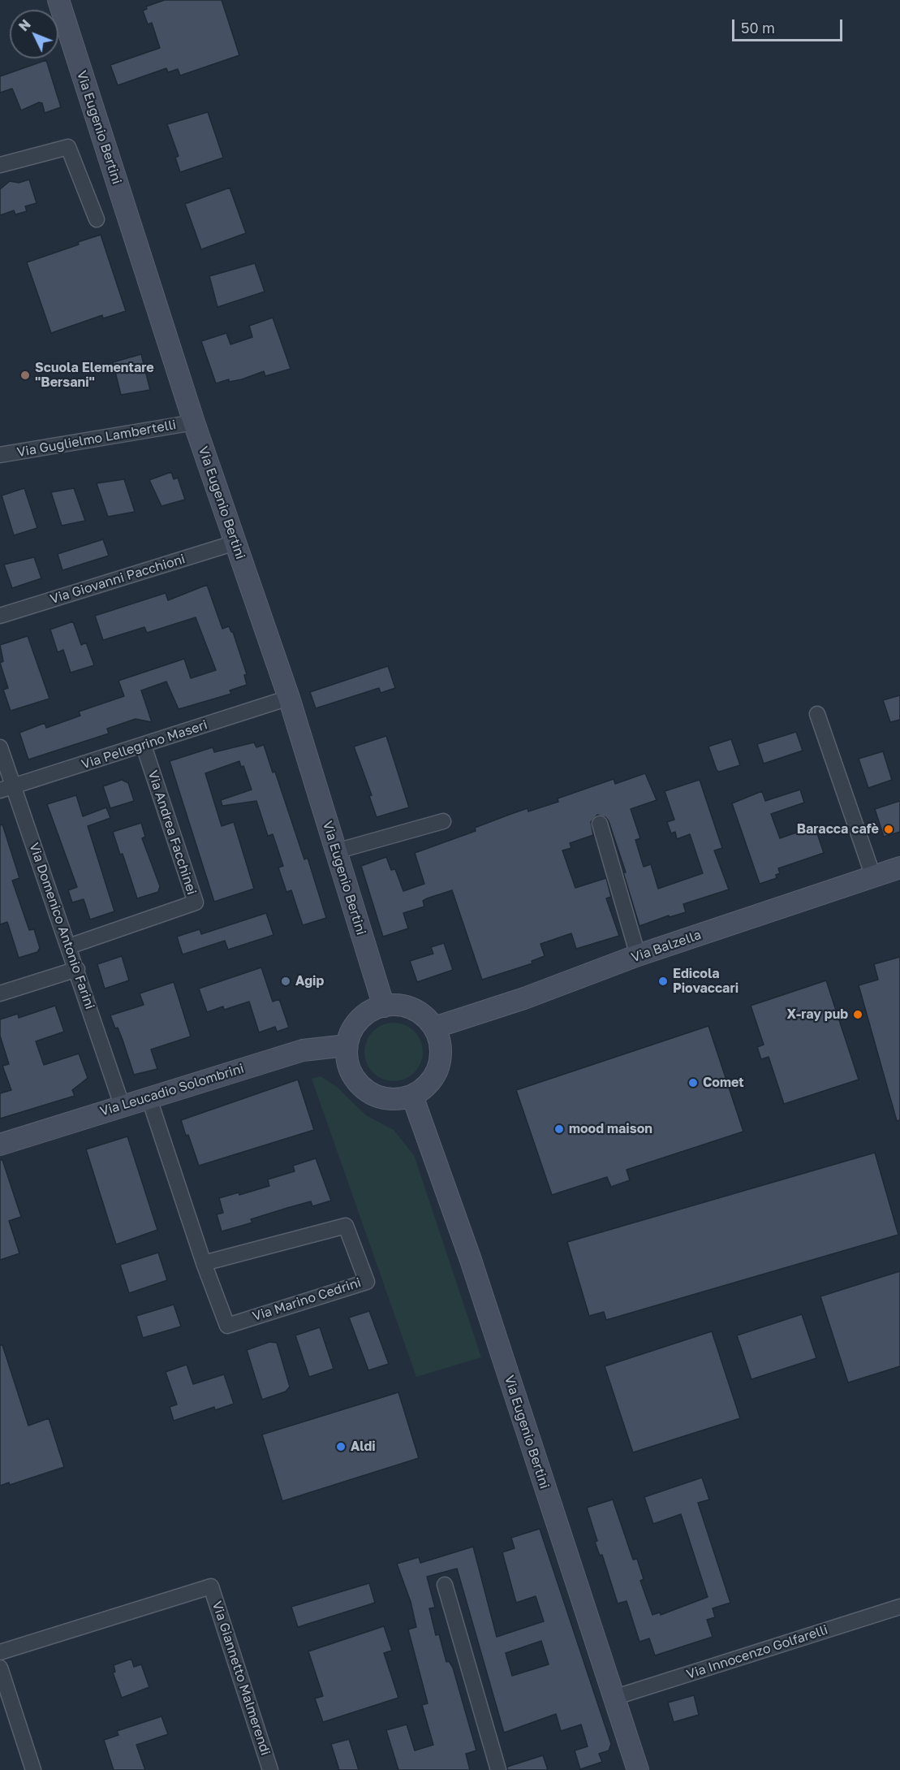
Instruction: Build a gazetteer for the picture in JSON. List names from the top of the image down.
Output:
{
  "streets": {
    "street": [
      "Via Eugenio Bertini",
      "Via Guglielmo Lambertelli",
      "Via Giovanni Pacchioni",
      "Via Pellegrino Maseri",
      "Via Andrea Facchinei",
      "Via Domenico Antonio Farini",
      "Via Balzella",
      "Via Leucadio Solombrini",
      "Via Marino Cedrini",
      "Via Innocenzo Golfarelli",
      "Via Giannetto Malmerendi"
    ]
  },
  "crossings": [
    ["Via Eugenio Bertini", "Via Guglielmo Lambertelli"],
    ["Via Eugenio Bertini", "Via Giovanni Pacchioni"],
    ["Via Eugenio Bertini", "Via Pellegrino Maseri"],
    ["Via Eugenio Bertini", "Via Balzella"],
    ["Via Eugenio Bertini", "Via Leucadio Solombrini"],
    ["Via Eugenio Bertini", "Via Innocenzo Golfarelli"],
    ["Via Pellegrino Maseri", "Via Andrea Facchinei"],
    ["Via Pellegrino Maseri", "Via Domenico Antonio Farini"],
    ["Via Andrea Facchinei", "Via Domenico Antonio Farini"],
    ["Via Domenico Antonio Farini", "Via Leucadio Solombrini"],
    ["Via Balzella", "Via Leucadio Solombrini"],
    ["Via Leucadio Solombrini", "Via Marino Cedrini"]
  ],
  "places": [
    "Scuola Elementare \"Bersani\"",
    "Baracca cafè",
    "Agip",
    "Edicola Piovaccari",
    "X-ray pub",
    "Comet",
    "mood maison",
    "Aldi"
  ],
  "scale_bar": "50 m",
  "north": "top left"
}
